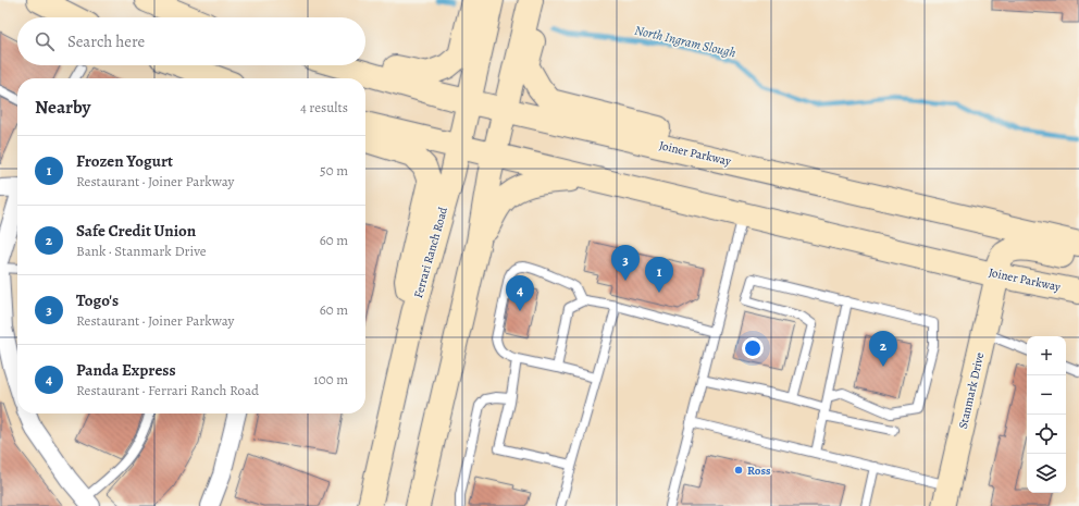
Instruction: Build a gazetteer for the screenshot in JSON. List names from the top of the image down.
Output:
{
  "streets": {
    "main road": ["Joiner Parkway", "Ferrari Ranch Road", "Stanmark Drive"]
  },
  "crossings": [
    ["Joiner Parkway", "Ferrari Ranch Road"],
    ["Joiner Parkway", "Stanmark Drive"]
  ],
  "water": ["North Ingram Slough"],
  "places": ["Ross"],
  "page": {
    "search": "Search here",
    "heading": ["Nearby", "4 results"],
    "list": [
      {
        "mark": "1",
        "name": "Frozen Yogurt",
        "note": "Restaurant · Joiner Parkway",
        "value": "50 m"
      },
      {
        "mark": "2",
        "name": "Safe Credit Union",
        "note": "Bank · Stanmark Drive",
        "value": "60 m"
      },
      {
        "mark": "3",
        "name": "Togo's",
        "note": "Restaurant · Joiner Parkway",
        "value": "60 m"
      },
      {
        "mark": "4",
        "name": "Panda Express",
        "note": "Restaurant · Ferrari Ranch Road",
        "value": "100 m"
      }
    ],
    "pins": [
      "3",
      "1",
      "4",
      "2"
    ],
    "map_buttons": ["+", "−"]
  }
}
